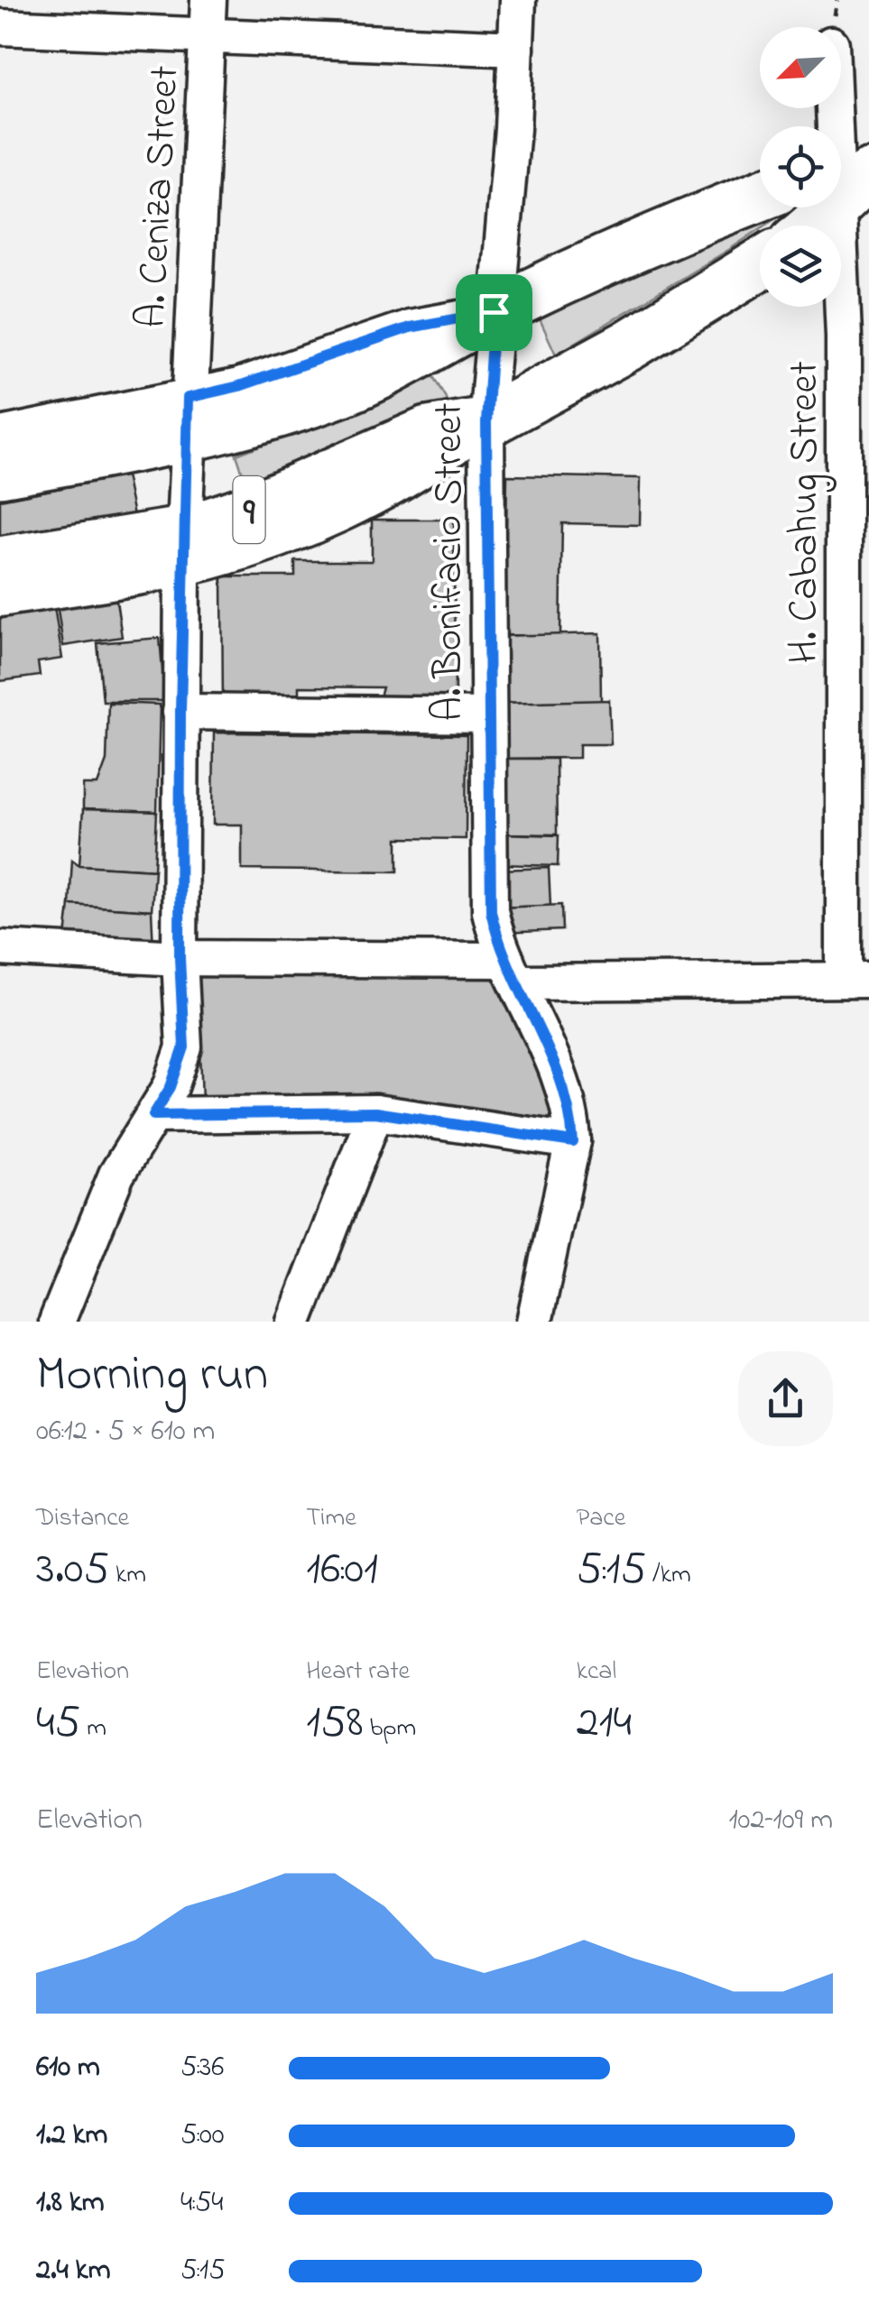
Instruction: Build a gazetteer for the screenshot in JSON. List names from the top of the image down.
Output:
{
  "streets": {
    "highway": ["9"],
    "street": ["A. Ceniza Street", "H. Cabahug Street", "A. Bonifacio Street"]
  },
  "crossings": [
    ["A. Ceniza Street", "9"],
    ["9", "A. Bonifacio Street"]
  ],
  "north": "bottom left",
  "page": {
    "heading": ["Morning run", "06:12 · 5 × 610 m"],
    "stats": [
      ["Distance", "3.05 km"],
      ["Time", "16:01"],
      ["Pace", "5:15 /km"],
      ["Elevation", "45 m"],
      ["Heart rate", "158 bpm"],
      ["kcal", "214"]
    ],
    "chart": ["Elevation", "102–109 m"],
    "list": [
      {
        "name": "610 m",
        "note": "5:36"
      },
      {
        "name": "1.2 km",
        "note": "5:00"
      },
      {
        "name": "1.8 km",
        "note": "4:54"
      },
      {
        "name": "2.4 km",
        "note": "5:15"
      }
    ]
  }
}
